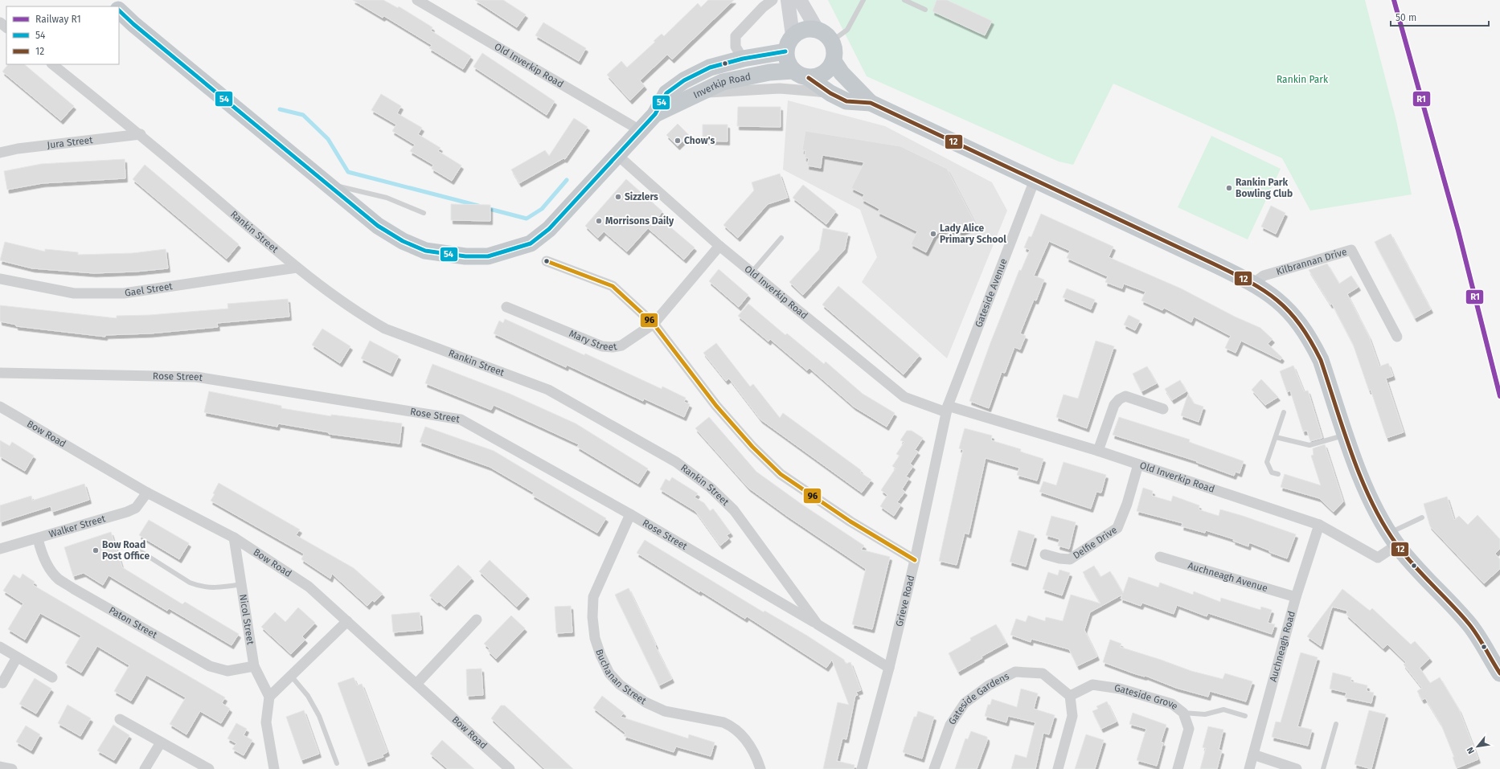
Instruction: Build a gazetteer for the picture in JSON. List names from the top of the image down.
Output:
{
  "streets": {
    "highway": ["Inverkip Road"],
    "street": [
      "Old Inverkip Road",
      "Jura Street",
      "Rankin Street",
      "Kilbrannan Drive",
      "Gael Street",
      "Gateside Avenue",
      "Mary Street",
      "Rose Street",
      "Bow Road",
      "Walker Street",
      "Delfie Drive",
      "Auchneagh Avenue",
      "Grieve Road",
      "Nicol Street",
      "Paton Street",
      "Auchneagh Road",
      "Buchanan Street",
      "Gateside Grove",
      "Gateside Gardens"
    ]
  },
  "crossings": [
    ["Old Inverkip Road", "Inverkip Road"],
    ["Old Inverkip Road", "Gateside Avenue"],
    ["Old Inverkip Road", "Mary Street"],
    ["Old Inverkip Road", "Delfie Drive"],
    ["Old Inverkip Road", "Grieve Road"],
    ["Old Inverkip Road", "Auchneagh Road"],
    ["Jura Street", "Rankin Street"],
    ["Rankin Street", "Gael Street"],
    ["Rankin Street", "Rose Street"],
    ["Rankin Street", "Grieve Road"],
    ["Gateside Avenue", "Grieve Road"],
    ["Rose Street", "Buchanan Street"],
    ["Bow Road", "Walker Street"],
    ["Bow Road", "Nicol Street"],
    ["Walker Street", "Paton Street"],
    ["Auchneagh Avenue", "Auchneagh Road"],
    ["Nicol Street", "Paton Street"],
    ["Gateside Grove", "Gateside Gardens"]
  ],
  "parks": ["Rankin Park"],
  "places": [
    "Chow's",
    "Rankin Park Bowling Club",
    "Sizzlers",
    "Morrisons Daily",
    "Lady Alice Primary School",
    "Bow Road Post Office"
  ],
  "lines": [
    "rail line R1",
    "transit line 54",
    "transit line 12",
    "transit line 96"
  ],
  "legend": ["Railway R1", "54", "12"],
  "scale_bar": "50 m",
  "north": "bottom left"
}
